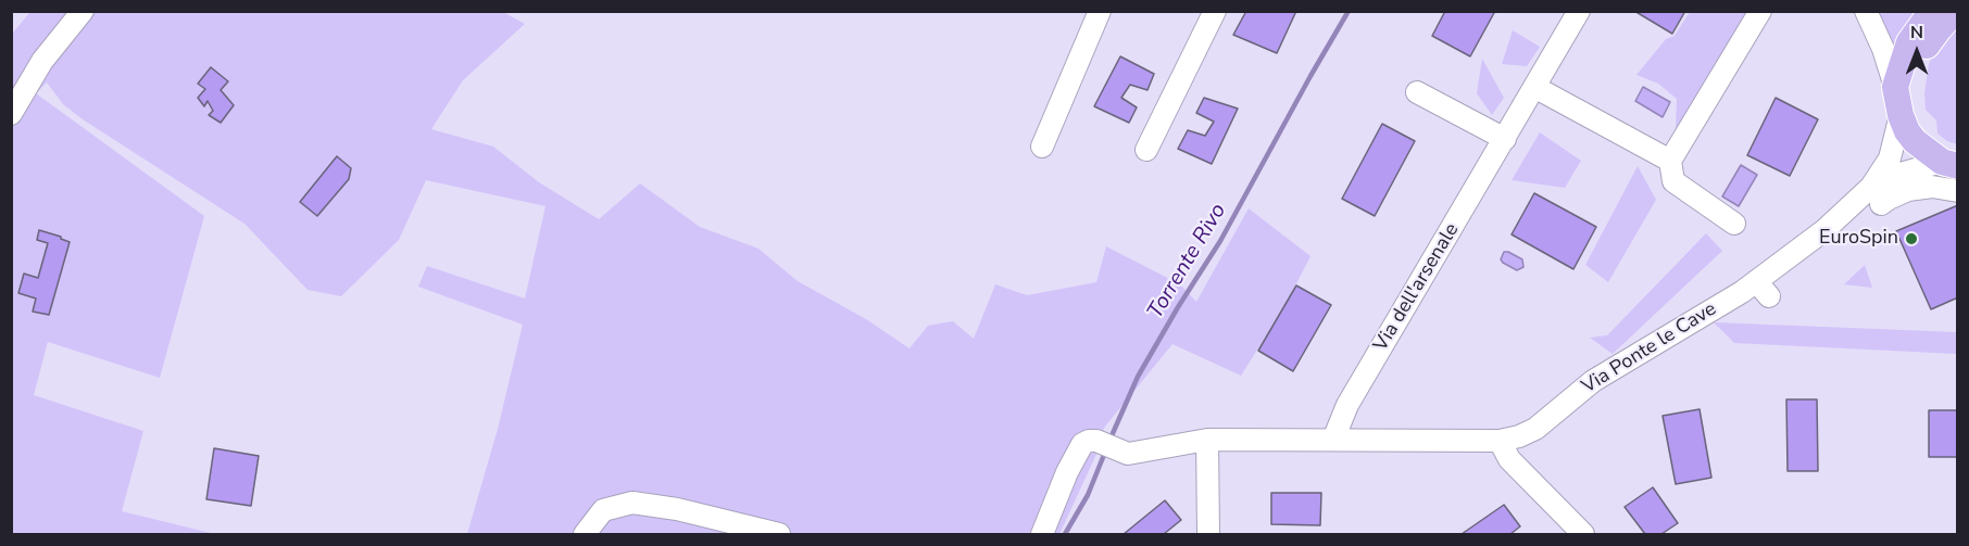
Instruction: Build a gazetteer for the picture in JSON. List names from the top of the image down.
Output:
{
  "streets": {
    "street": ["Via dell'arsenale", "Via Ponte le Cave"]
  },
  "crossings": [
    ["Via dell'arsenale", "Via Ponte le Cave"]
  ],
  "water": ["Torrente Rivo"],
  "places": ["EuroSpin"],
  "north": "top"
}
